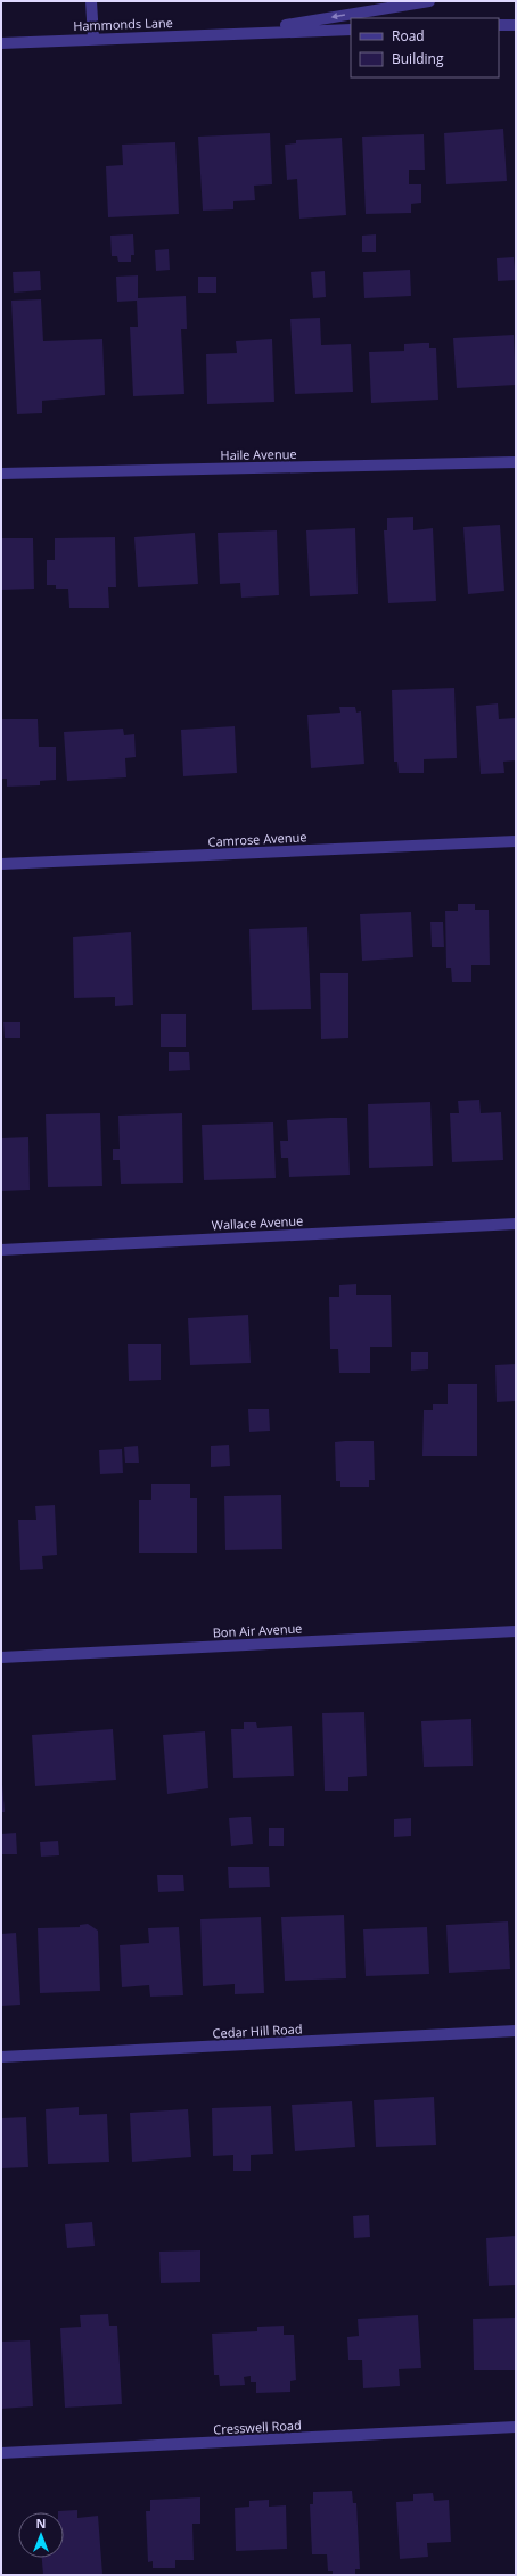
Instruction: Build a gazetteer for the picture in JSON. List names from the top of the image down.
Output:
{
  "streets": {
    "street": [
      "Hammonds Lane",
      "Haile Avenue",
      "Camrose Avenue",
      "Wallace Avenue",
      "Bon Air Avenue",
      "Cedar Hill Road",
      "Cresswell Road"
    ]
  },
  "legend": ["Road", "Building"],
  "north": "top"
}
